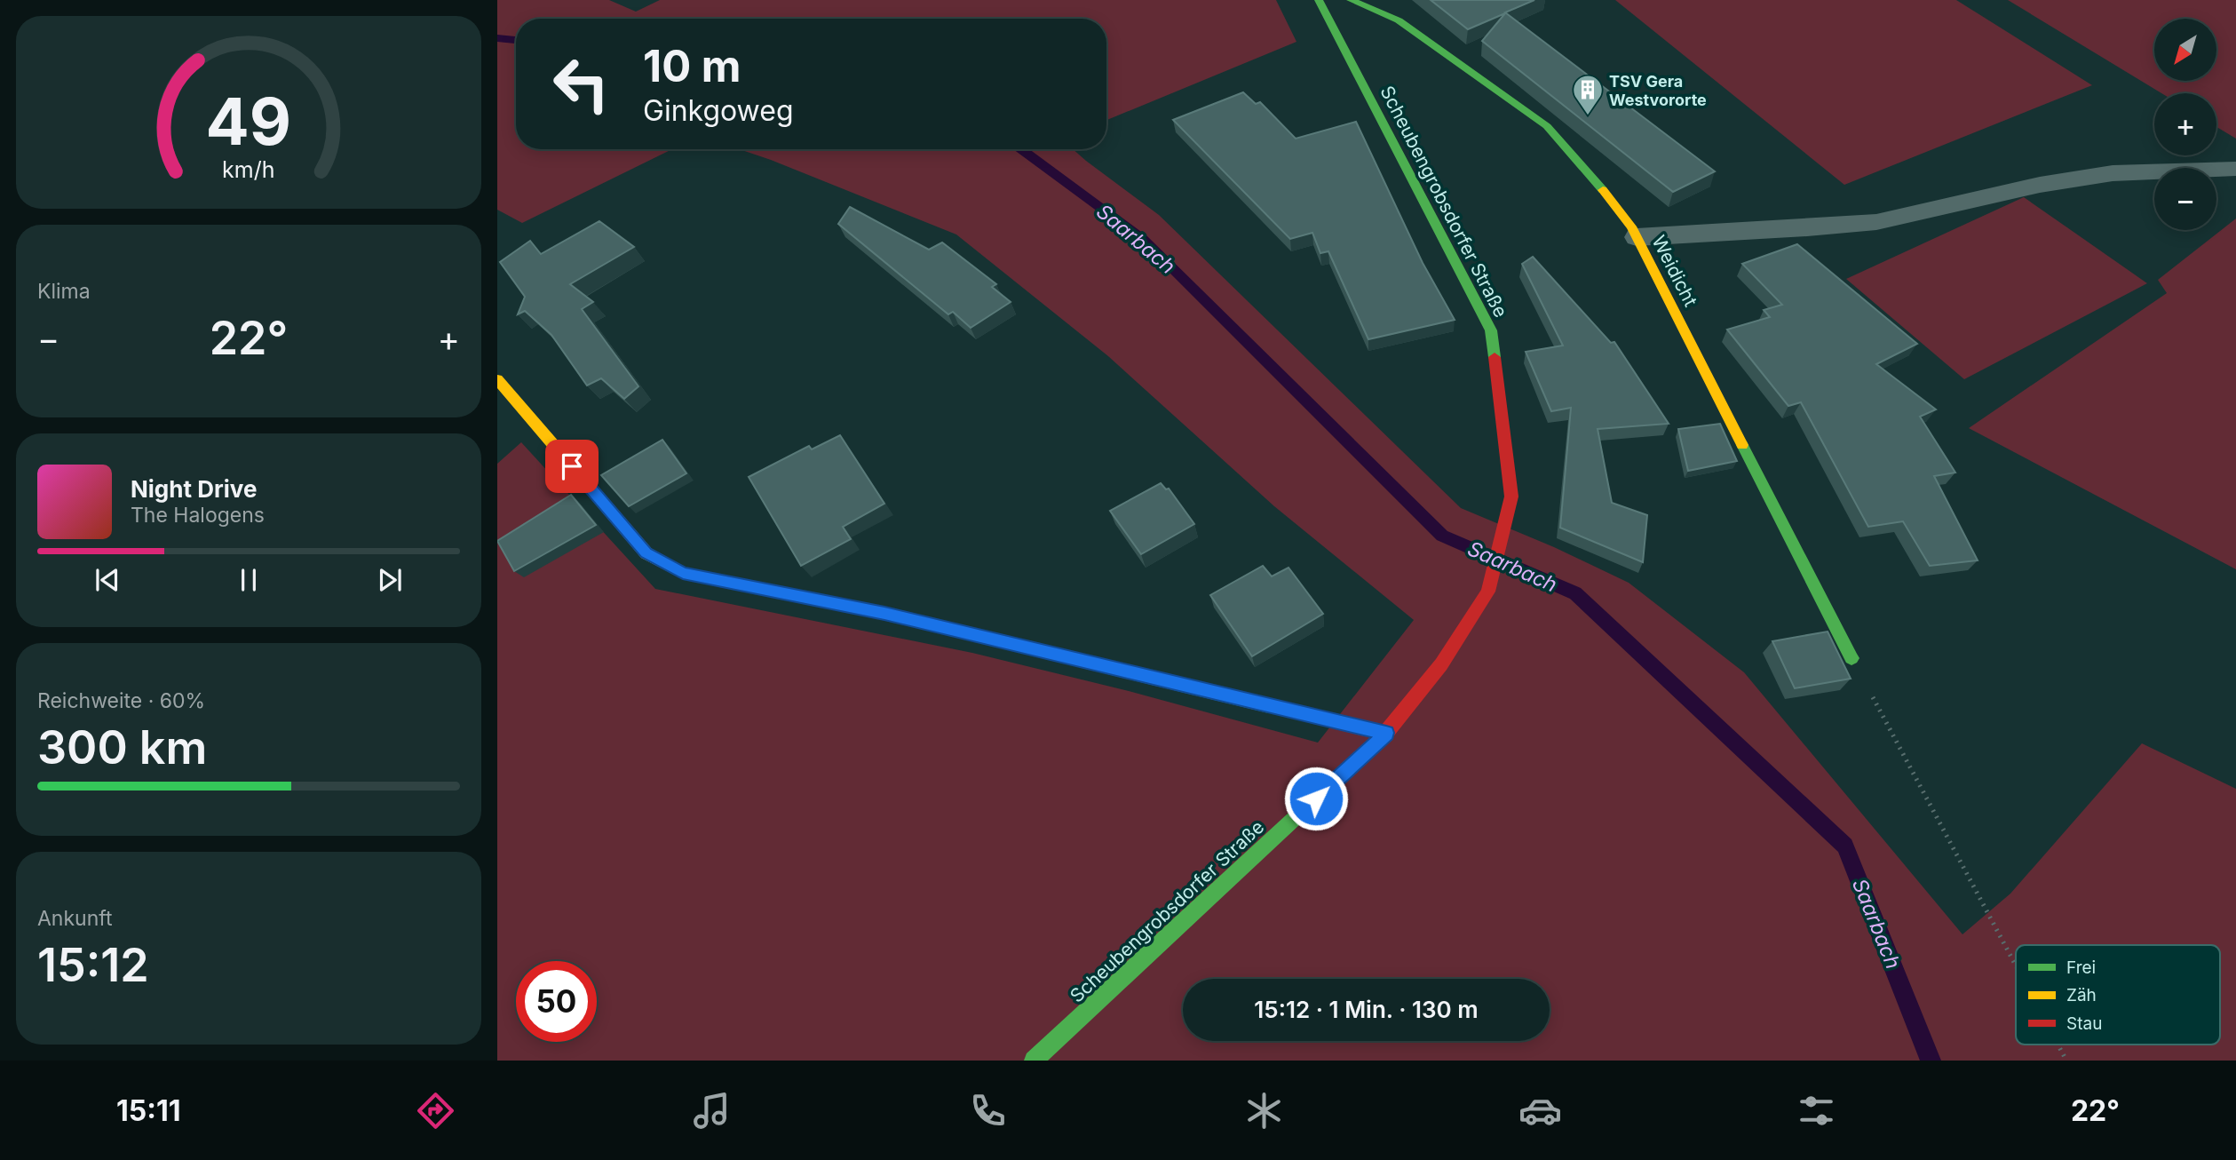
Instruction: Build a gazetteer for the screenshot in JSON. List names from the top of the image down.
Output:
{
  "streets": {
    "street": ["Scheubengrobsdorfer Straße", "Weidicht"]
  },
  "water": ["Saarbach"],
  "places": {
    "building": ["TSV Gera Westvororte"]
  },
  "legend": ["Frei", "Zäh", "Stau"],
  "north": "bottom left",
  "page": {
    "map_buttons": ["+", "−"],
    "turn": ["10 m", "Ginkgoweg"],
    "tile": [
      "Klima",
      ["Reichweite · 60%", "300 km"],
      ["Ankunft", "15:12"]
    ],
    "heat": ["−", "22°", "+"],
    "song": ["Night Drive", "The Halogens"],
    "limit": "50",
    "trip": "15:12 · 1 Min. · 130 m",
    "tabs": ["15:11", "22°"],
    "gauge": ["49", "km/h"]
  }
}
